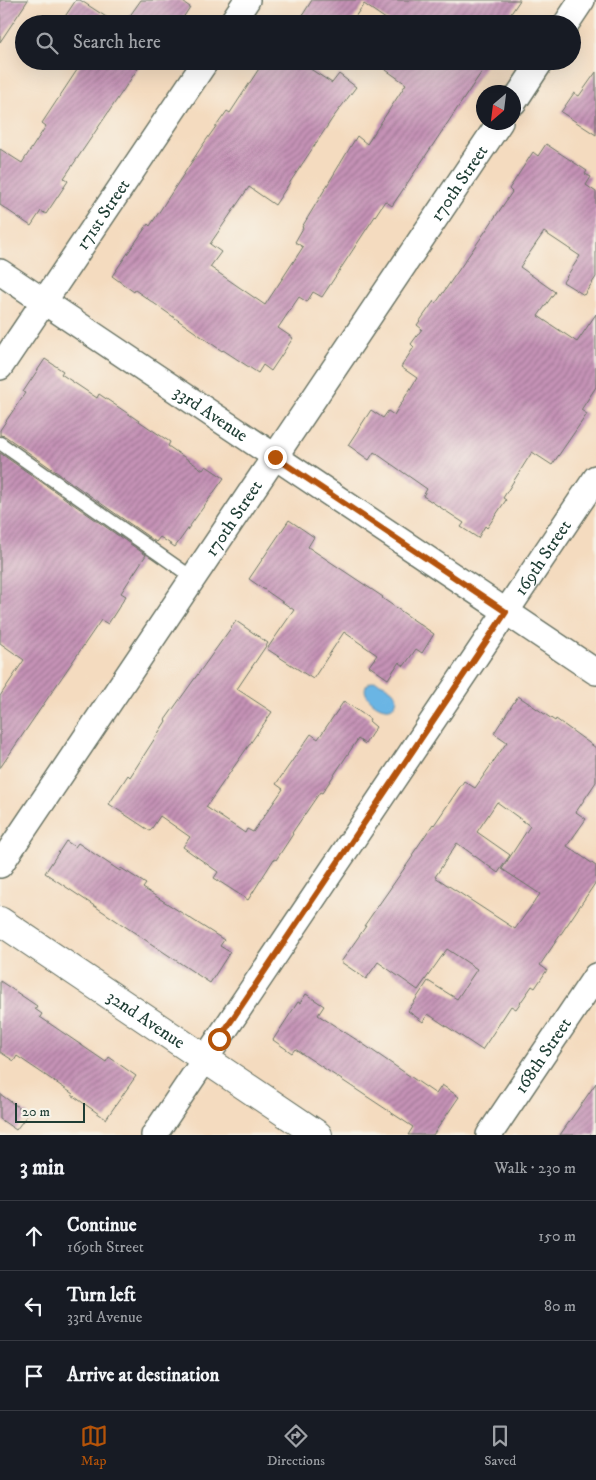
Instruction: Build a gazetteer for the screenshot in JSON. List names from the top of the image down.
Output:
{
  "streets": {
    "street": [
      "170th Street",
      "171st Street",
      "33rd Avenue",
      "169th Street",
      "32nd Avenue",
      "168th Street"
    ]
  },
  "crossings": [
    ["170th Street", "33rd Avenue"],
    ["171st Street", "33rd Avenue"],
    ["33rd Avenue", "169th Street"],
    ["169th Street", "32nd Avenue"]
  ],
  "scale_bar": "20 m",
  "north": "bottom left",
  "page": {
    "search": "Search here",
    "scale": "20 m",
    "heading": ["3 min", "Walk · 230 m"],
    "list": [
      ["Continue", "169th Street", "150 m"],
      ["Turn left", "33rd Avenue", "80 m"],
      "Arrive at destination"
    ],
    "nav": ["Map", "Directions", "Saved"]
  }
}
